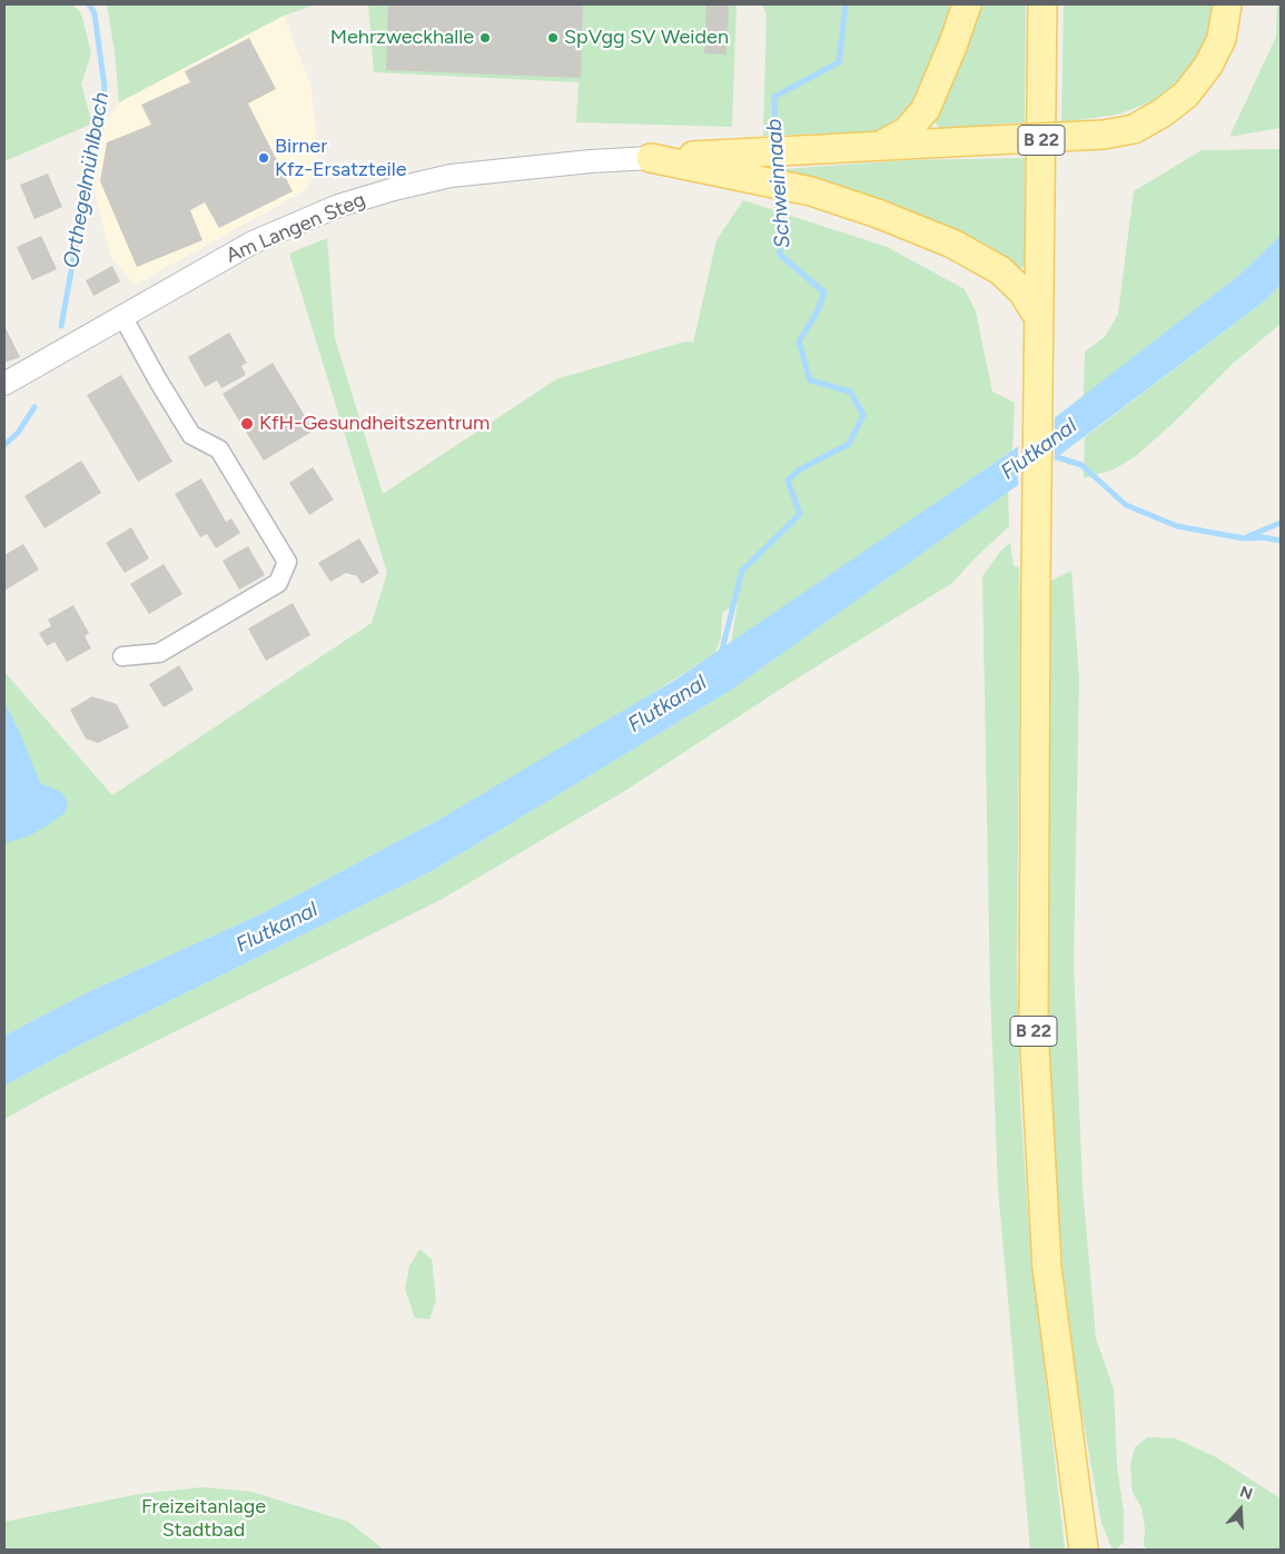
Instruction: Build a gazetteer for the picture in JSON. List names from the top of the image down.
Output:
{
  "streets": {
    "main road": ["B 22"],
    "street": ["Am Langen Steg"]
  },
  "water": ["Orthegelmühlbach", "Schweinnaab", "Flutkanal"],
  "parks": ["Freizeitanlage Stadtbad"],
  "places": [
    "Mehrzweckhalle",
    "SpVgg SV Weiden",
    "Birner Kfz-Ersatzteile",
    "KfH-Gesundheitszentrum"
  ],
  "north": "top"
}
